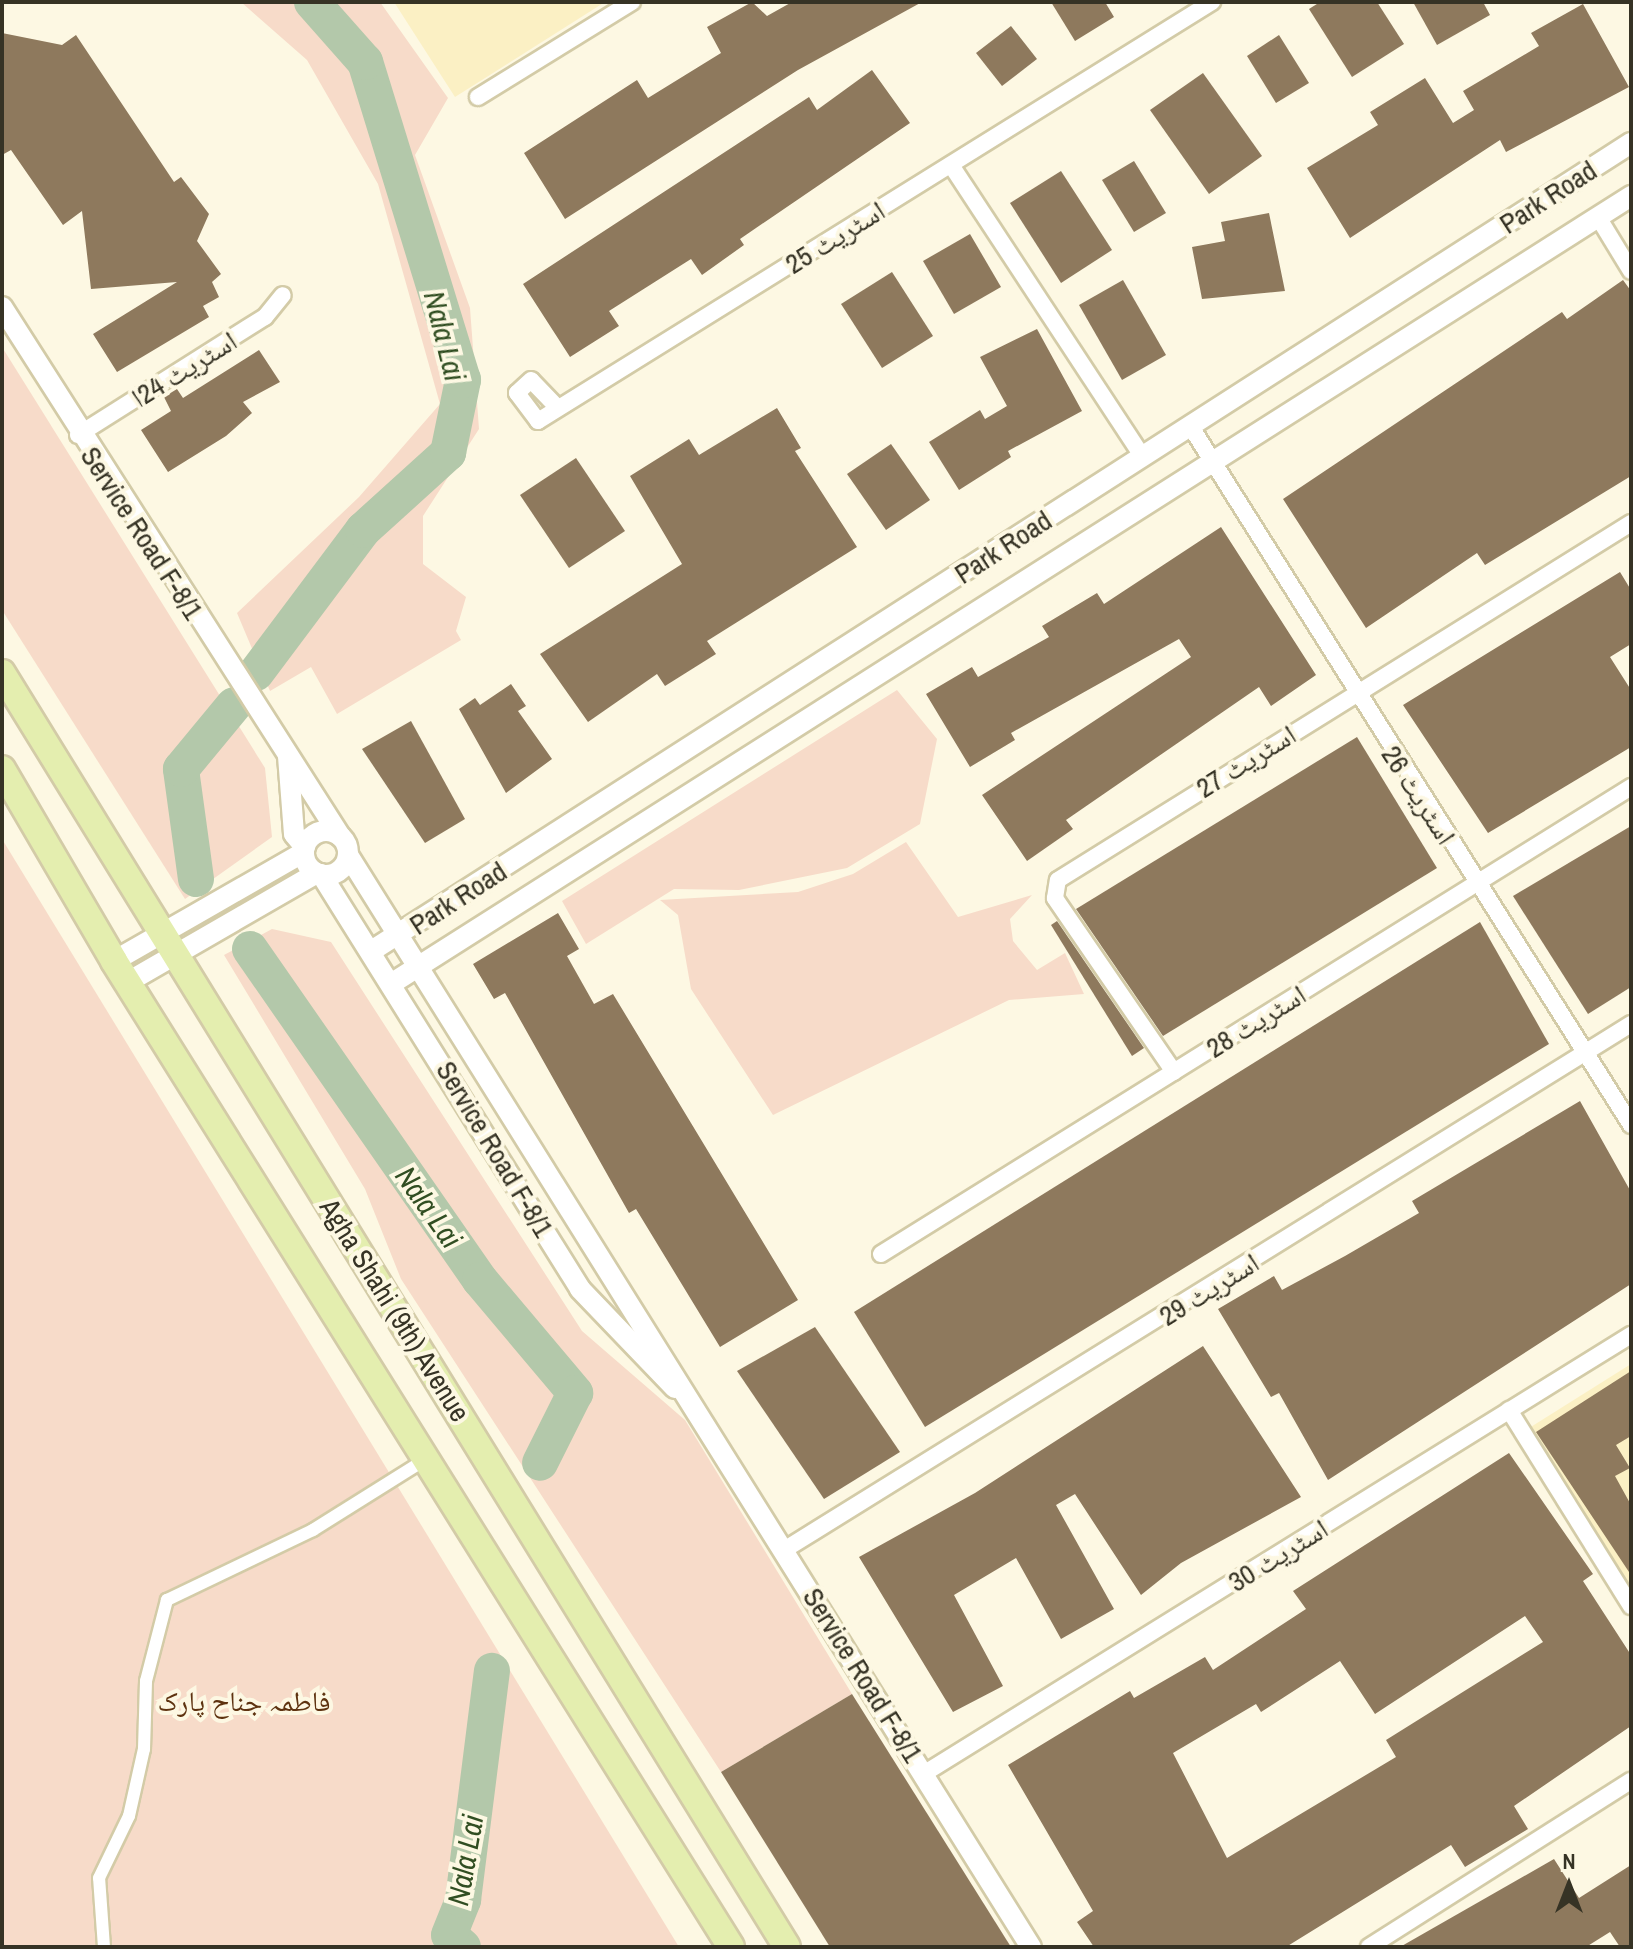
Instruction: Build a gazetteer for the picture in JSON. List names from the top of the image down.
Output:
{
  "streets": {
    "main road": ["Agha Shahi (9th) Avenue"],
    "street": [
      "Park Road",
      "اسٹریٹ 25",
      "اسٹریٹ 24ا",
      "Service Road F-8/1",
      "اسٹریٹ 27",
      "اسٹریٹ 26",
      "اسٹریٹ 28",
      "اسٹریٹ 29",
      "اسٹریٹ 30"
    ]
  },
  "crossings": [
    ["Park Road", "Service Road F-8/1"],
    ["Park Road", "اسٹریٹ 26"],
    ["اسٹریٹ 24ا", "Service Road F-8/1"],
    ["Service Road F-8/1", "اسٹریٹ 29"],
    ["Service Road F-8/1", "اسٹریٹ 30"],
    ["اسٹریٹ 27", "اسٹریٹ 26"],
    ["اسٹریٹ 27", "اسٹریٹ 28"],
    ["اسٹریٹ 26", "اسٹریٹ 28"],
    ["اسٹریٹ 26", "اسٹریٹ 29"]
  ],
  "water": ["Nala Lai"],
  "parks": ["فاطمہ جناح پارک"],
  "north": "top"
}
